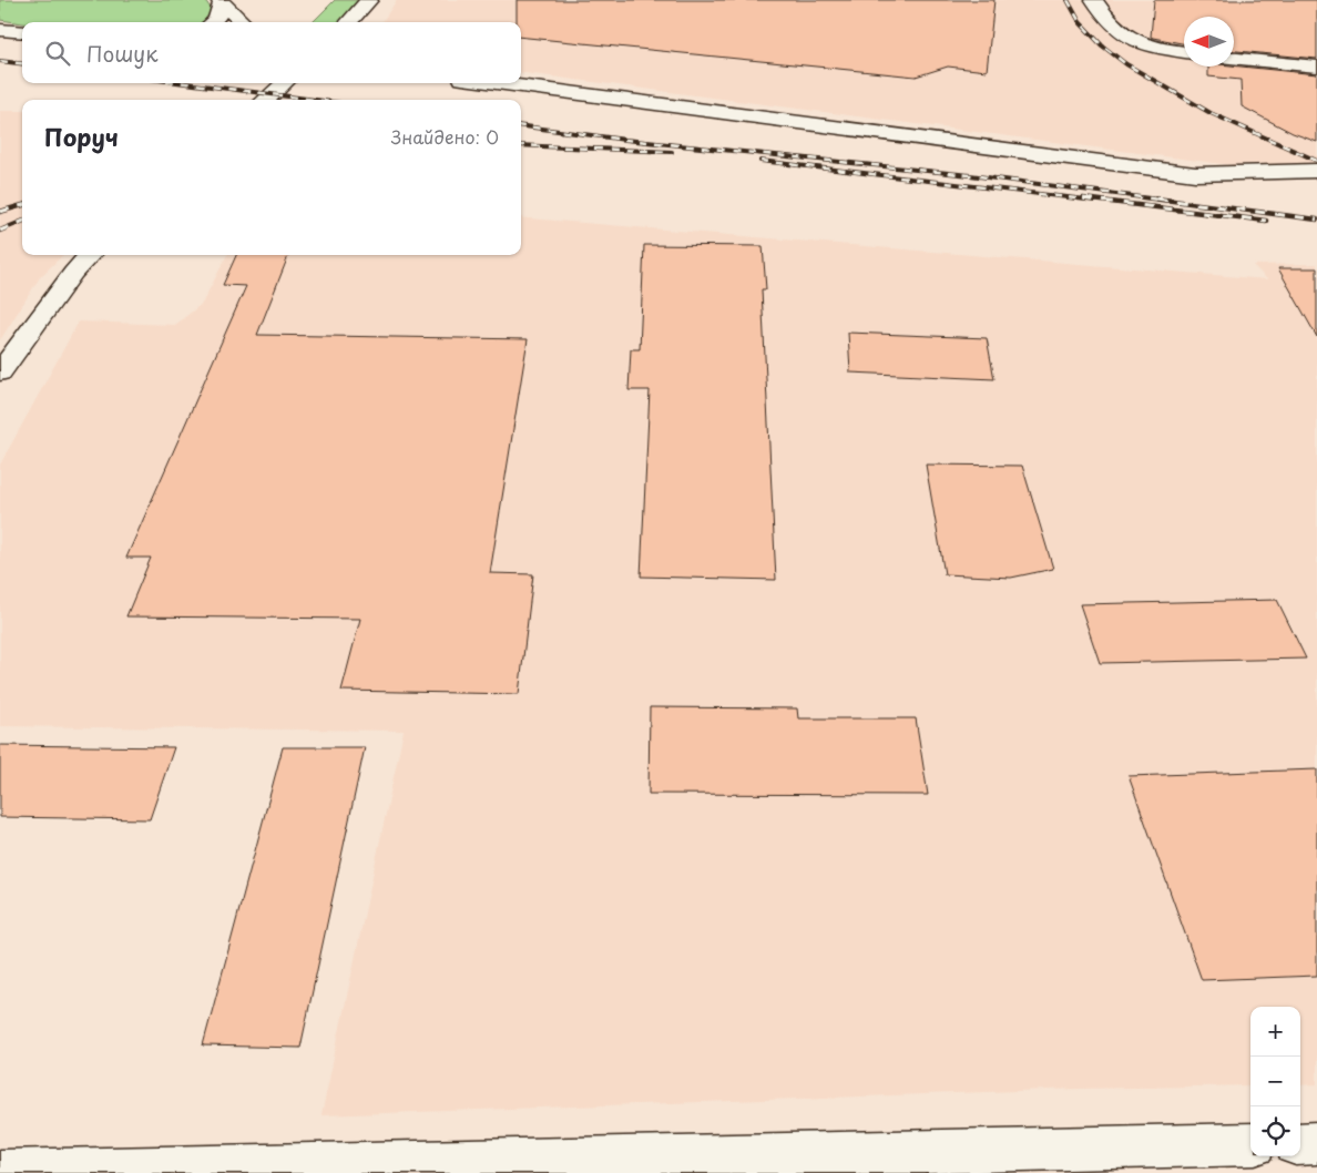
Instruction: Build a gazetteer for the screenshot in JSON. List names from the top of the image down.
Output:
{
  "north": "left",
  "page": {
    "search": "Пошук",
    "heading": ["Поруч", "Знайдено: 0"],
    "map_buttons": ["+", "−"]
  }
}
